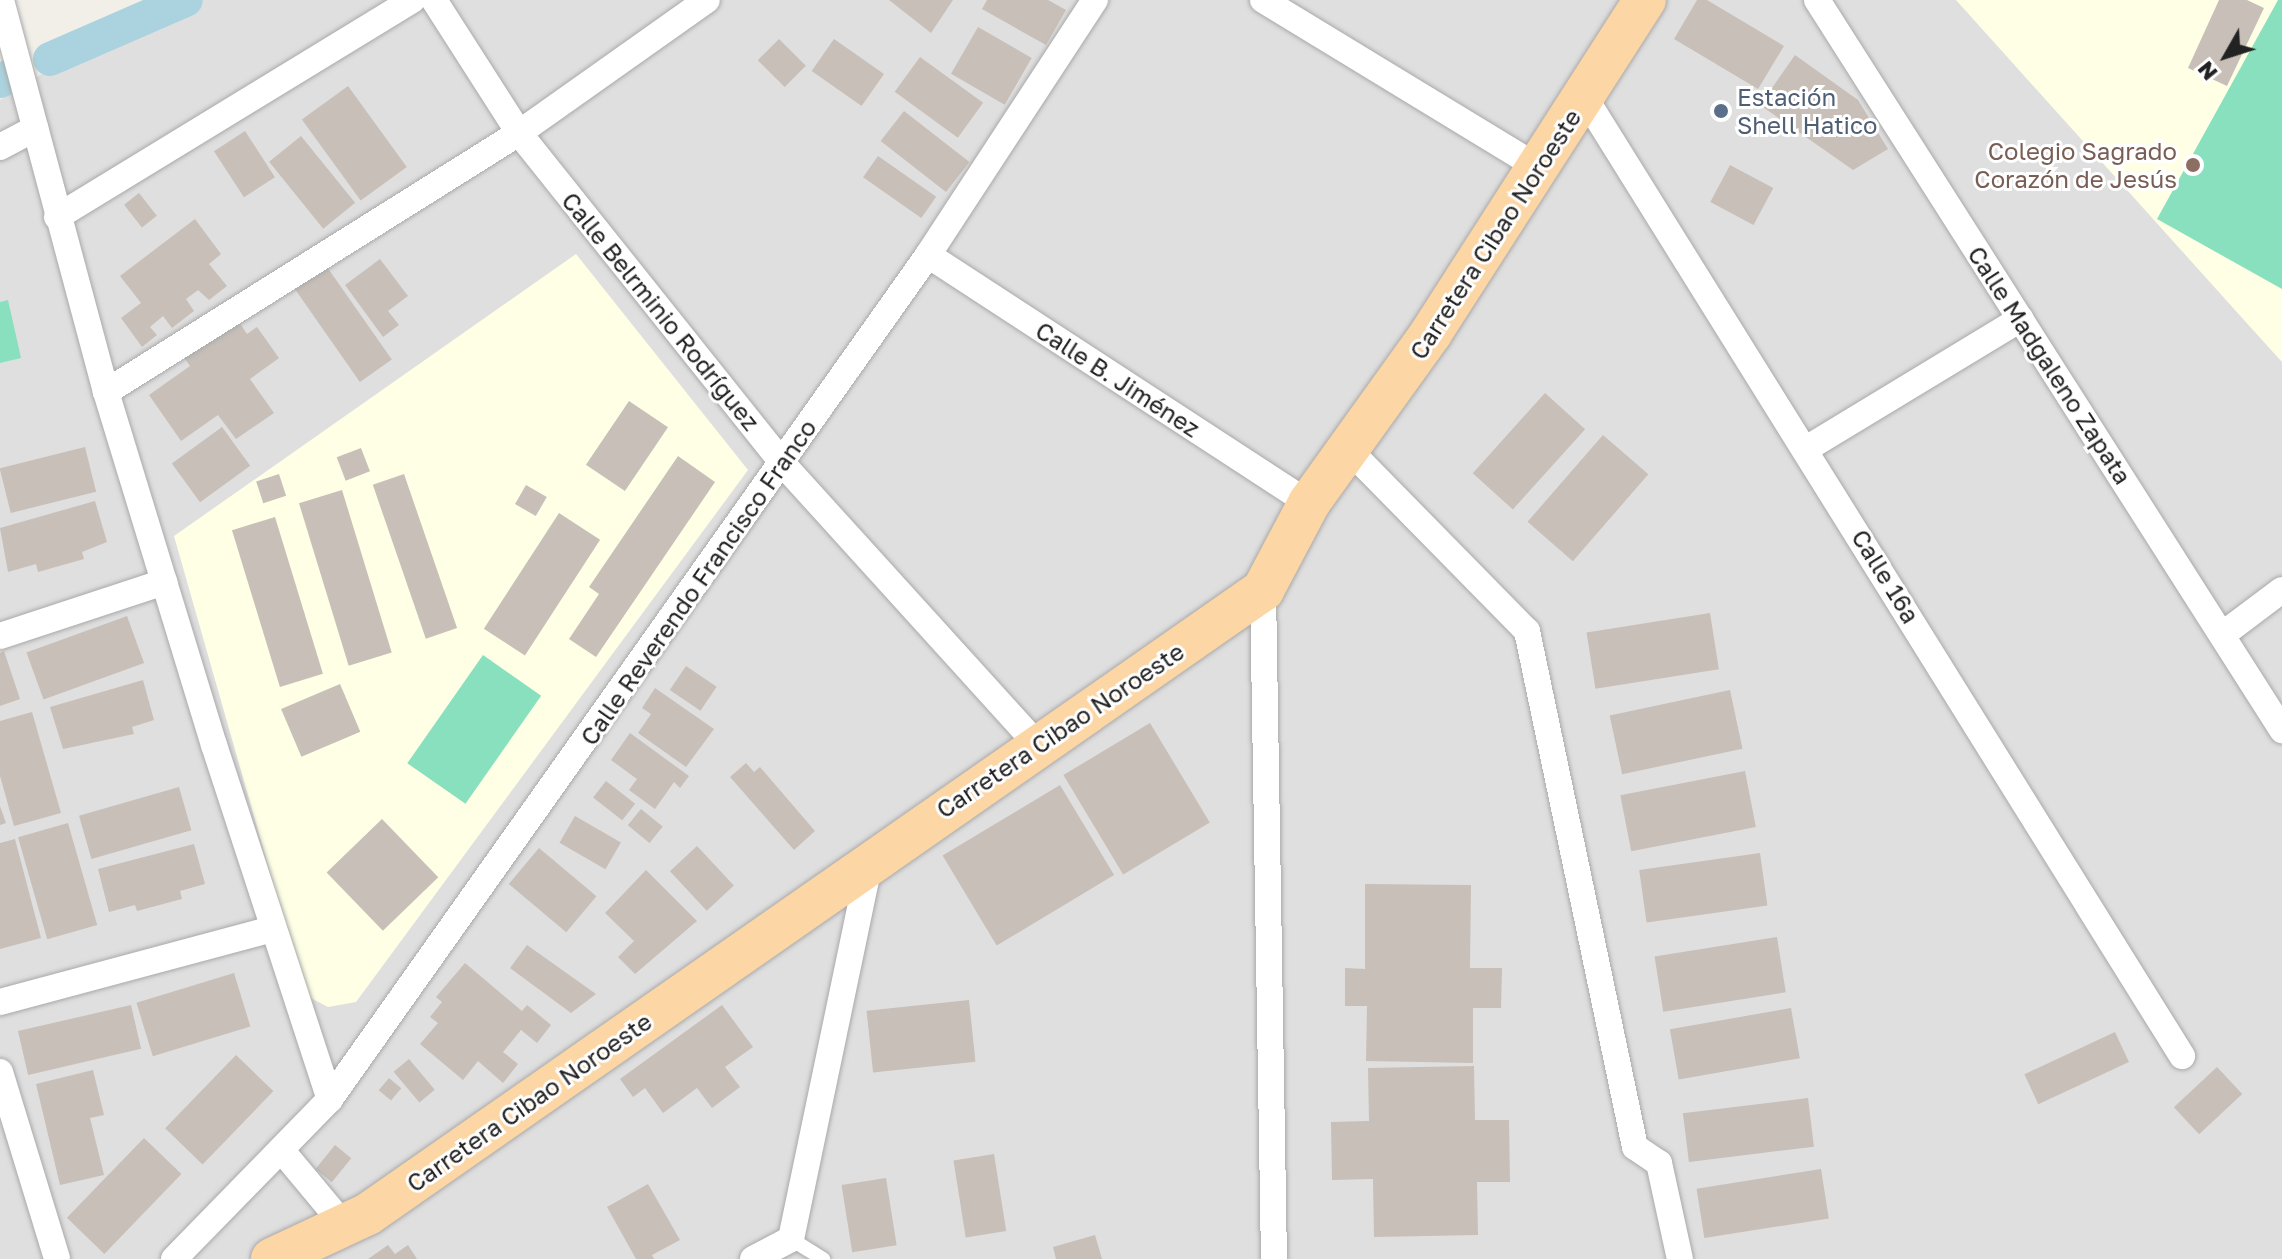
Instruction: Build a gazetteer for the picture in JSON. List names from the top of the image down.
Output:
{
  "streets": {
    "main road": ["Carretera Cibao Noroeste"],
    "street": [
      "Calle Belrminio Rodríguez",
      "Calle Madgaleno Zapata",
      "Calle B. Jiménez",
      "Calle 16ª",
      "Calle Reverendo Francisco Franco"
    ]
  },
  "crossings": [
    ["Carretera Cibao Noroeste", "Calle Belrminio Rodríguez"],
    ["Carretera Cibao Noroeste", "Calle B. Jiménez"],
    ["Carretera Cibao Noroeste", "Calle 16ª"],
    ["Calle Belrminio Rodríguez", "Calle Reverendo Francisco Franco"],
    ["Calle B. Jiménez", "Calle Reverendo Francisco Franco"]
  ],
  "places": ["Estación Shell Hatico", "Colegio Sagrado Corazón de Jesús"],
  "north": "bottom left"
}
